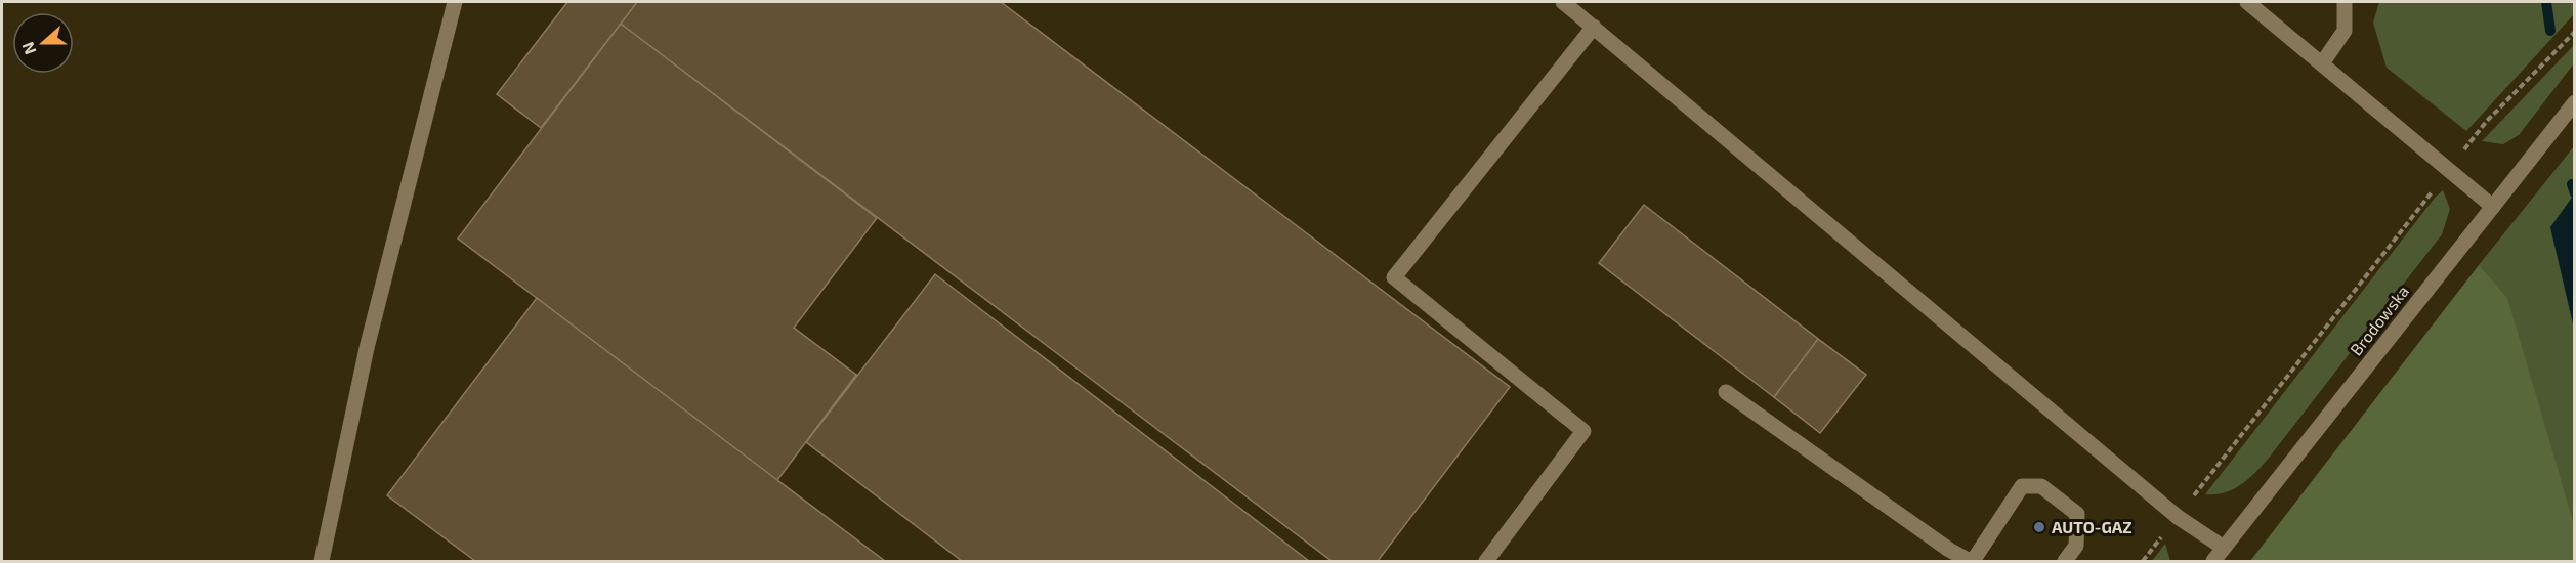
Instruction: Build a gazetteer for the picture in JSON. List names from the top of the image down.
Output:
{
  "streets": {
    "street": ["Brodowska"]
  },
  "places": ["AUTO-GAZ"],
  "north": "left"
}
